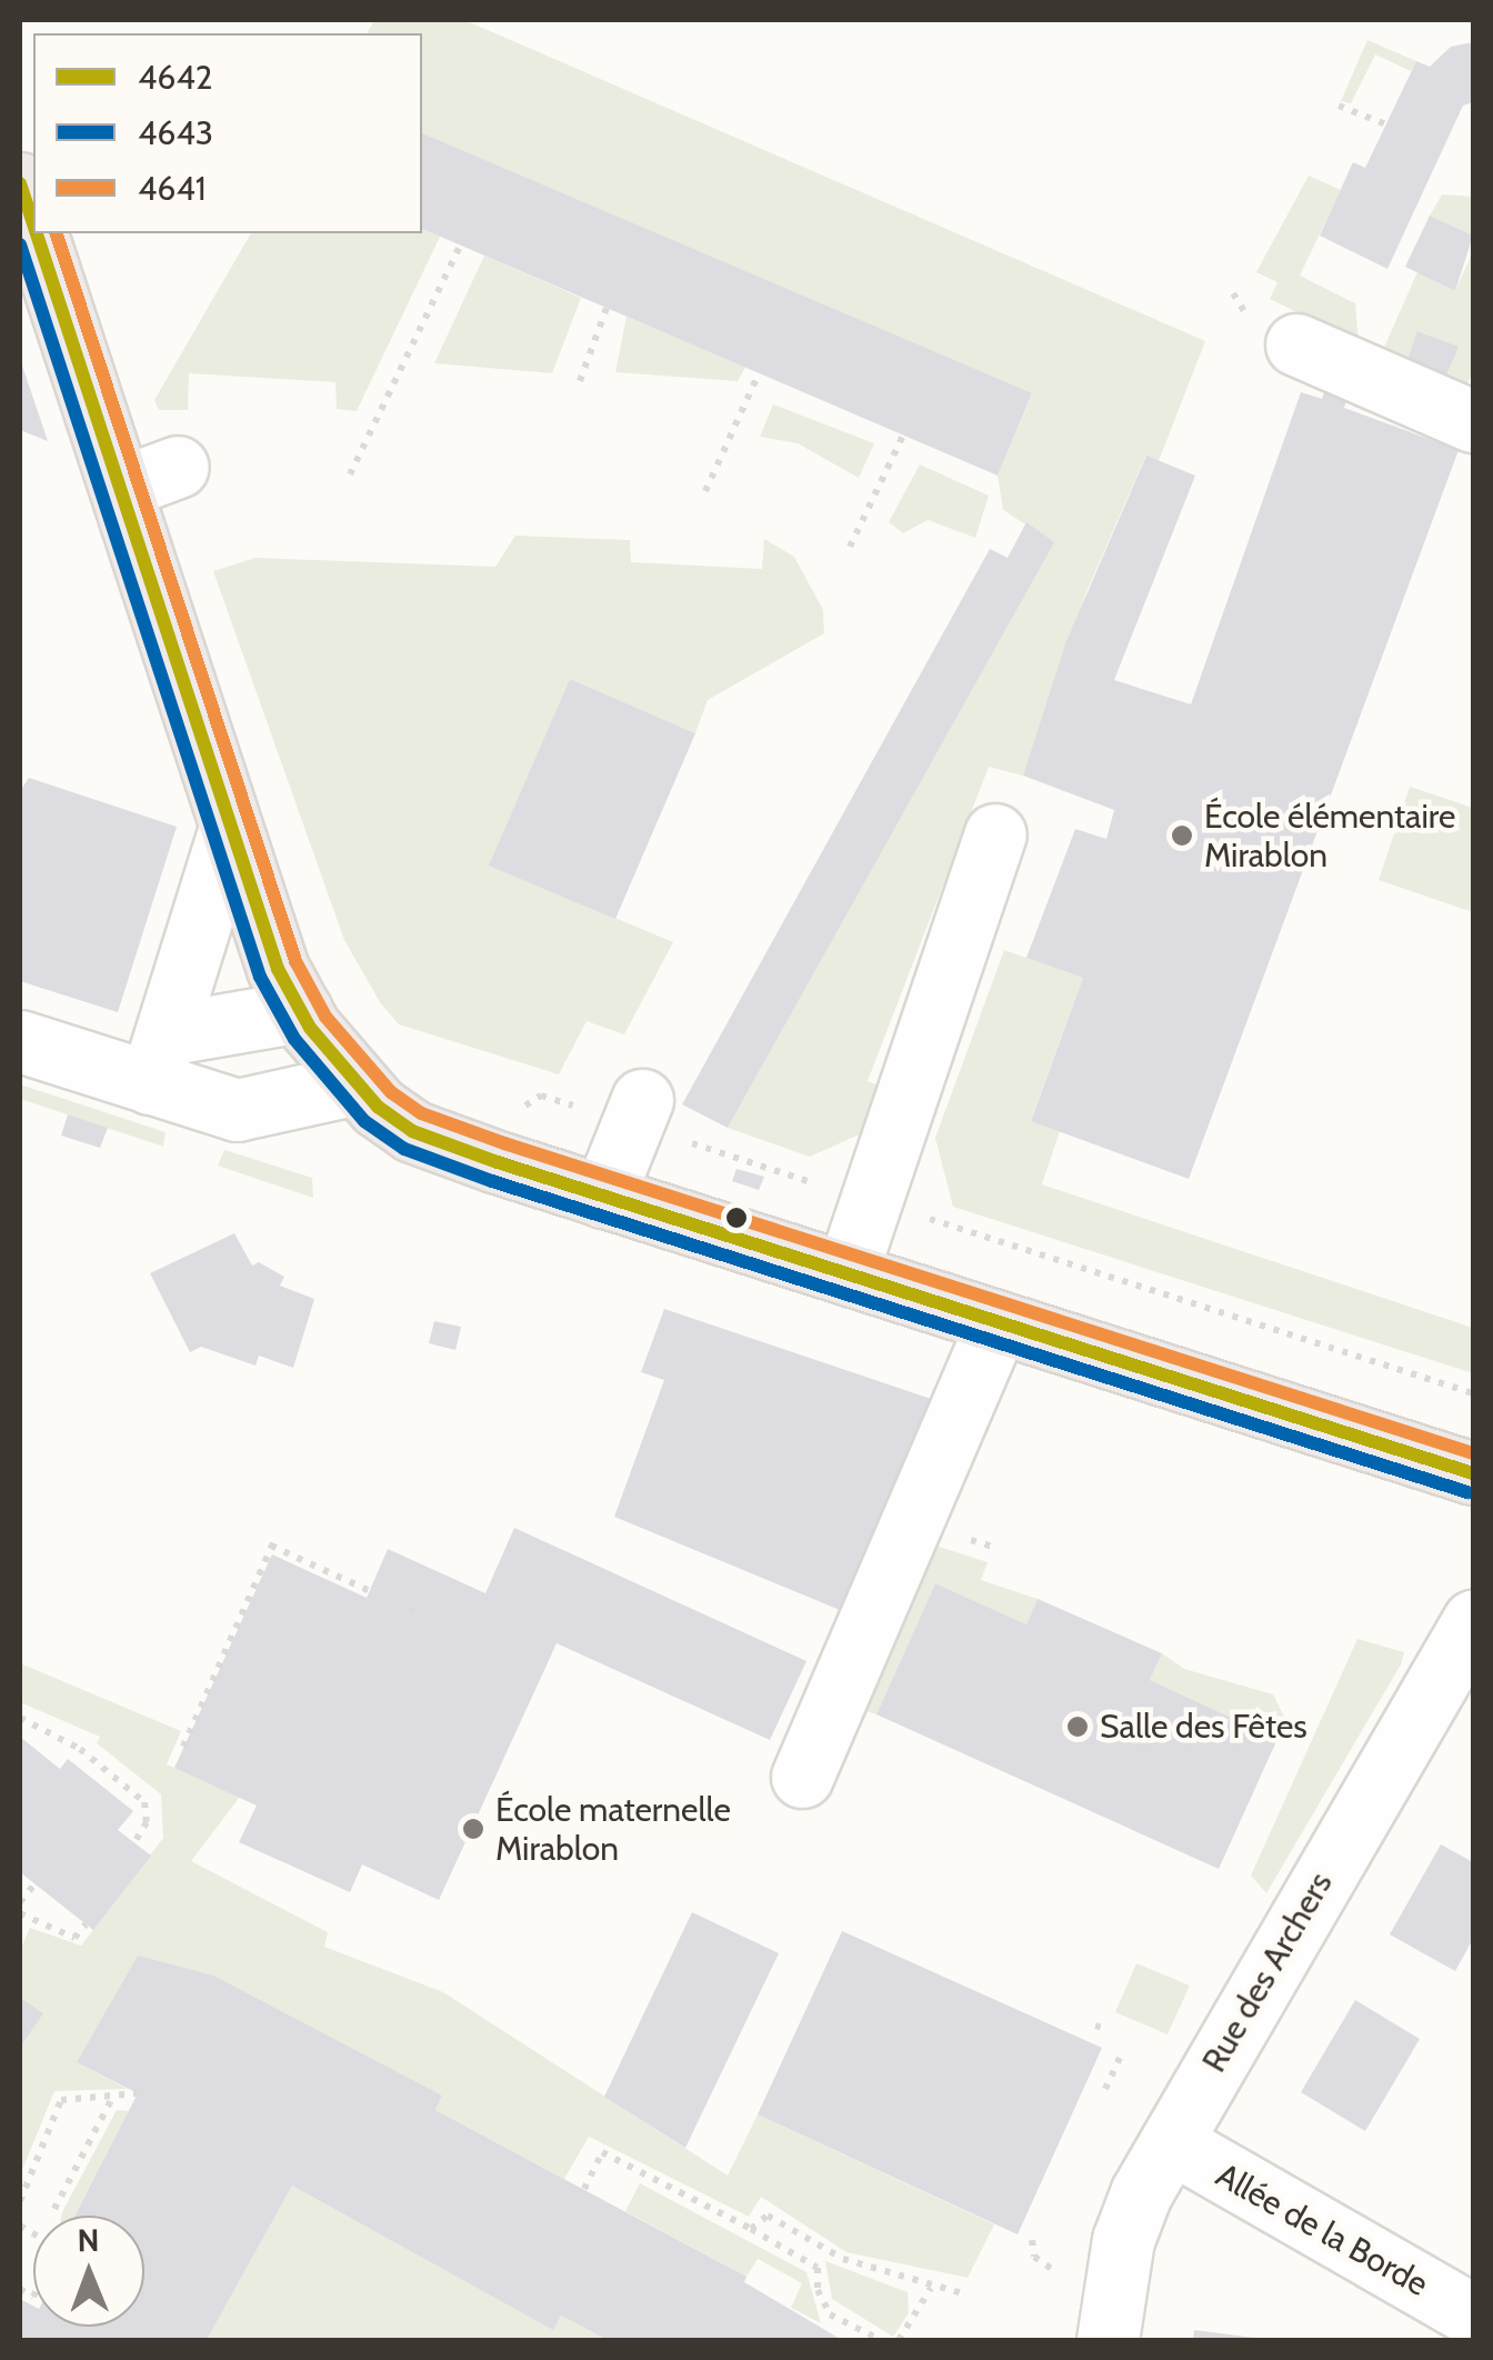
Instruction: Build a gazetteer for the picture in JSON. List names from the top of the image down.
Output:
{
  "streets": {
    "street": ["Rue des Archers", "Allée de la Borde"]
  },
  "crossings": [
    ["Rue des Archers", "Allée de la Borde"]
  ],
  "places": ["École élémentaire Mirablon", "Salle des Fêtes", "École maternelle Mirablon"],
  "lines": ["transit line 4642", "transit line 4641", "transit line 4643"],
  "legend": ["4642", "4643", "4641"],
  "north": "top"
}
